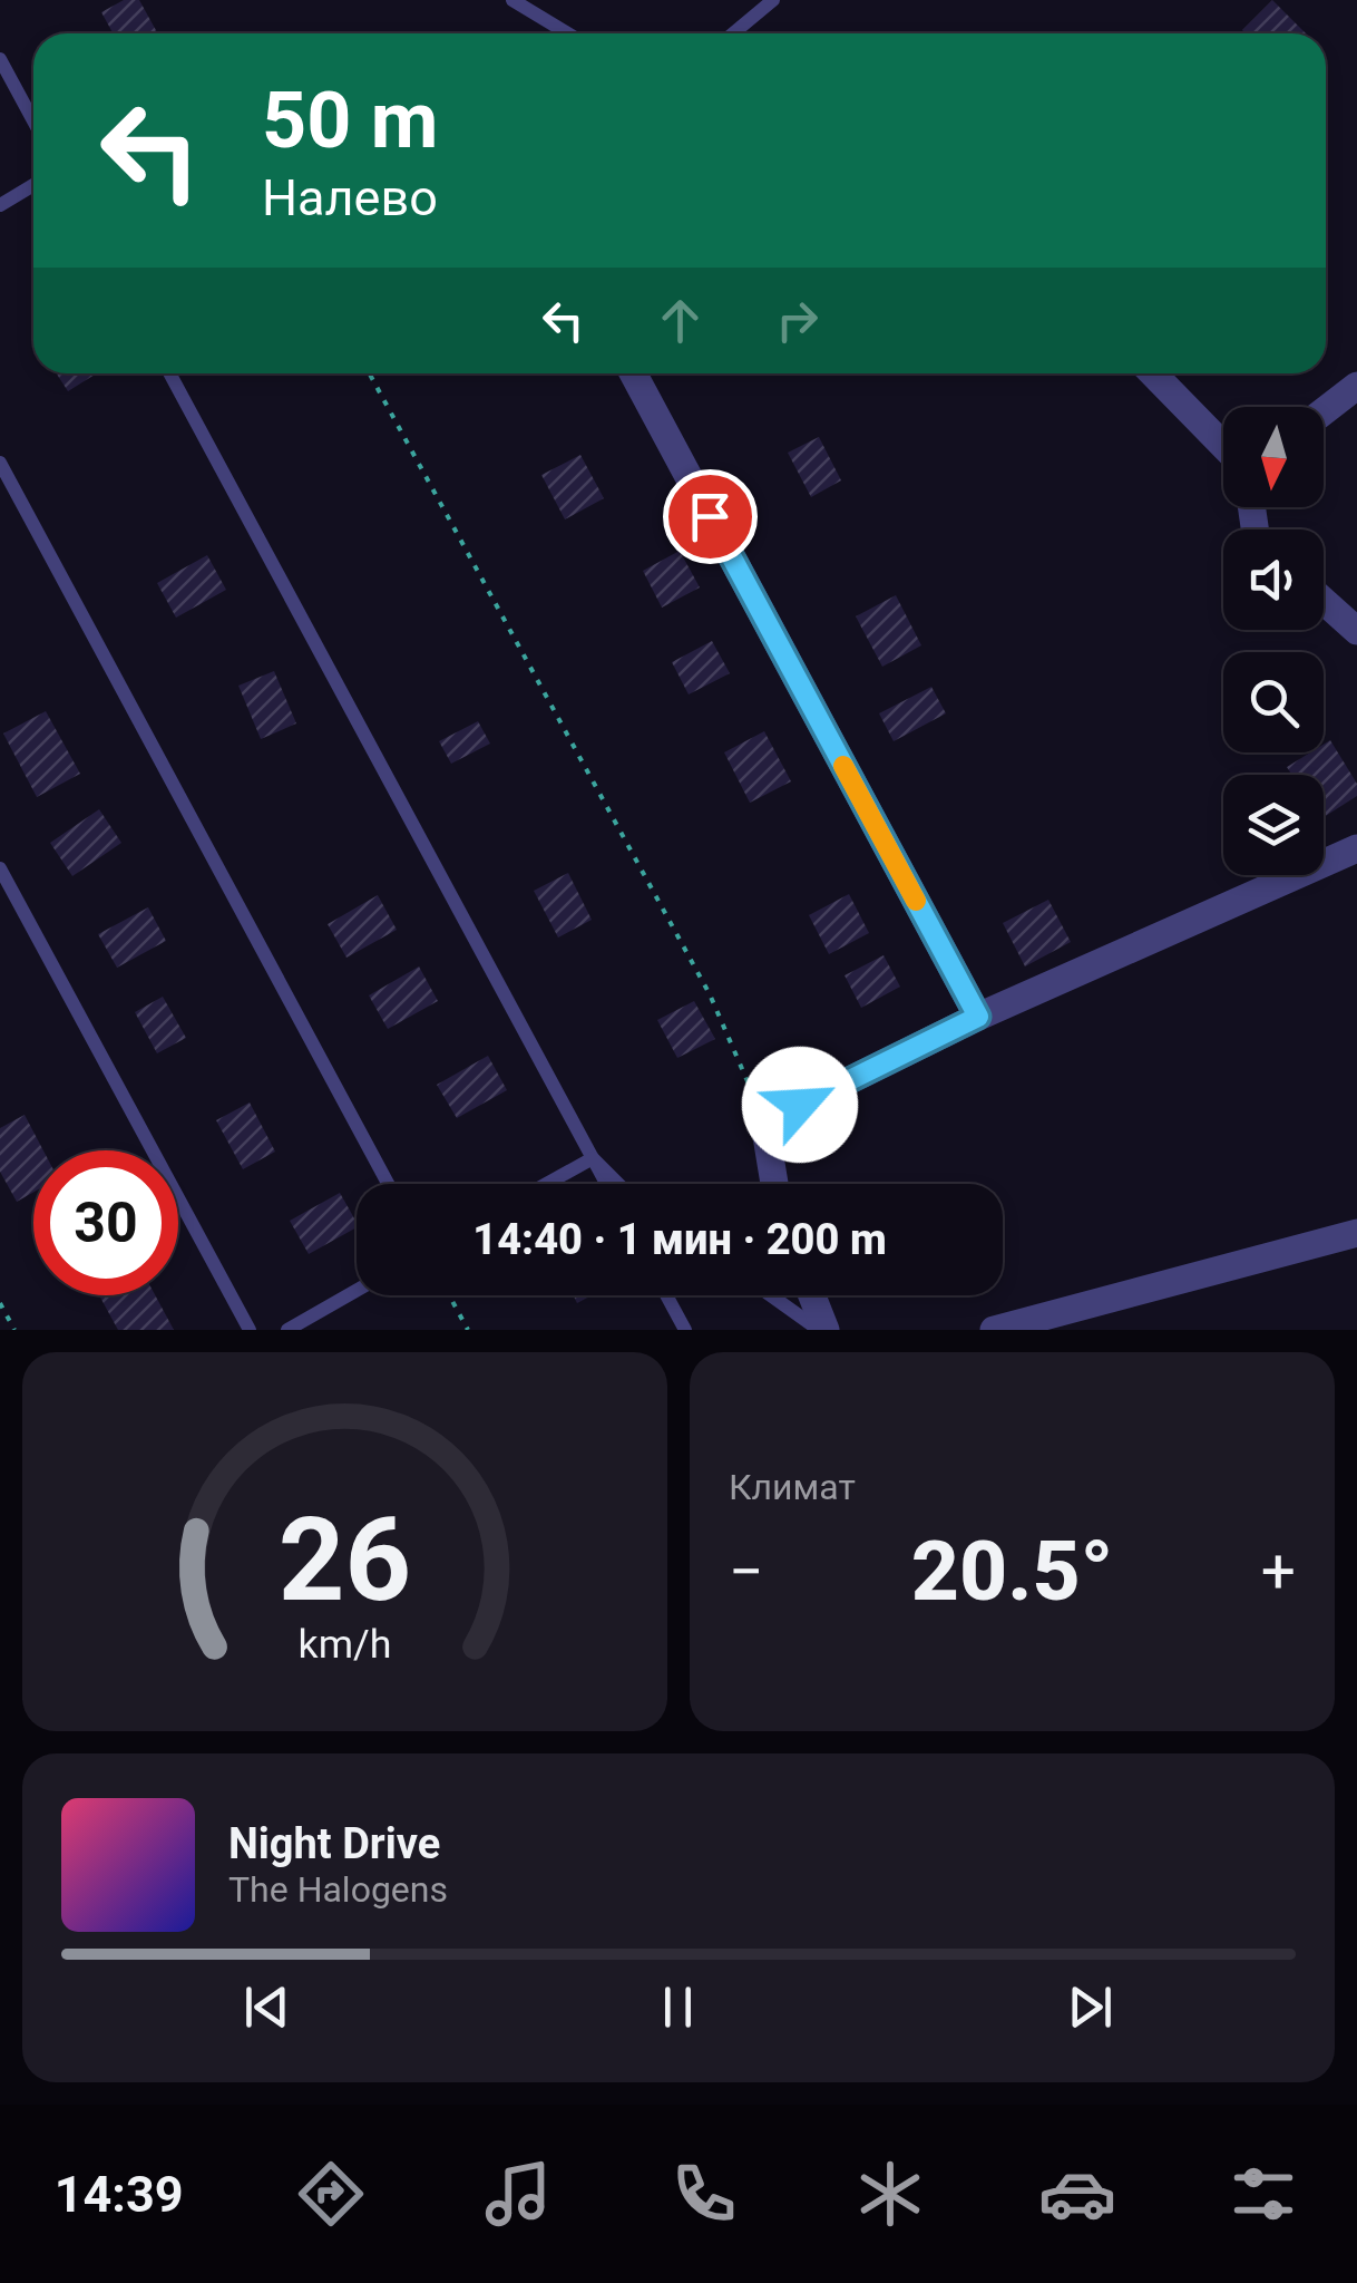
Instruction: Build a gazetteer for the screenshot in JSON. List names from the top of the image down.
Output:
{
  "north": "bottom",
  "page": {
    "turn": ["50 m", "Налево"],
    "limit": "30",
    "trip": "14:40 · 1 мин · 200 m",
    "tile": "Климат",
    "heat": ["−", "20.5°", "+"],
    "song": ["Night Drive", "The Halogens"],
    "tabs": "14:39",
    "gauge": ["26", "km/h"]
  }
}
